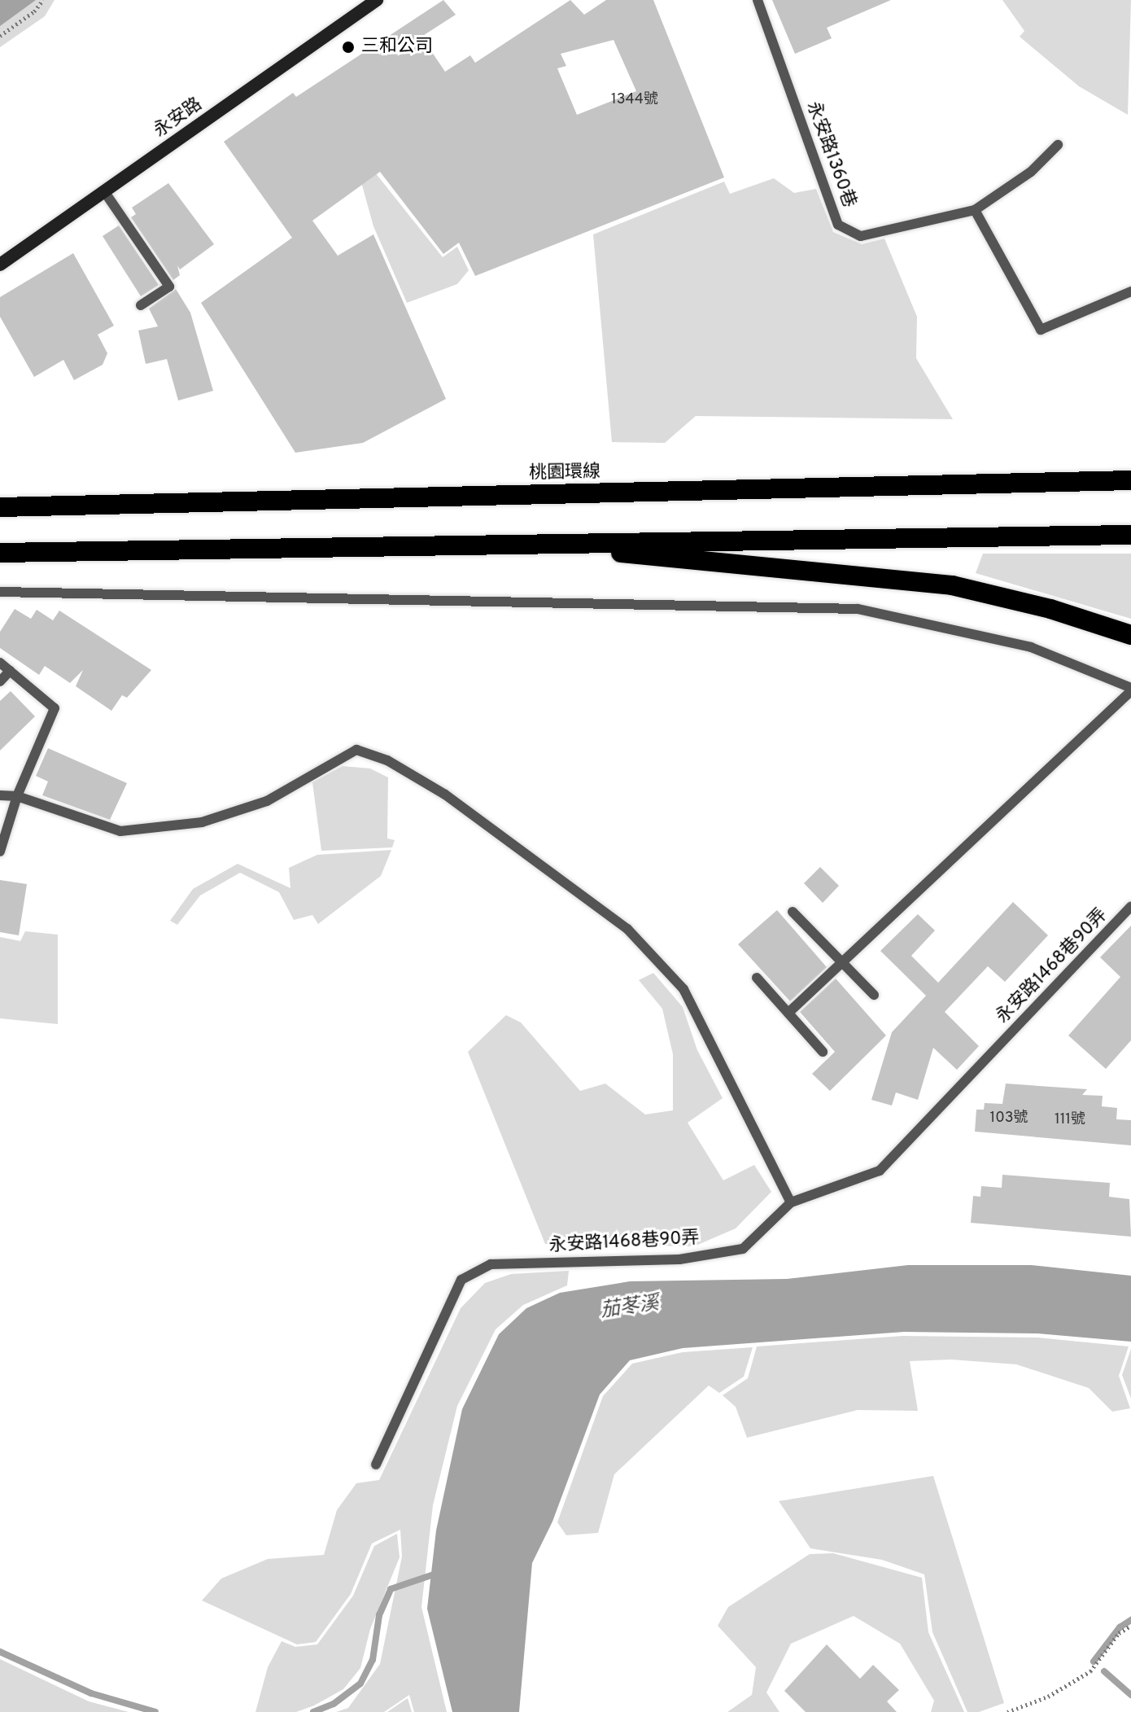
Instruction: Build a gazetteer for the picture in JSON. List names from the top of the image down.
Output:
{
  "streets": {
    "highway": ["桃園環線"],
    "main road": ["永安路"],
    "lane": ["永安路1360巷", "永安路1468巷90弄"]
  },
  "water": ["茄苳溪"],
  "places": ["三和公司"],
  "house_numbers": ["1344號", "103號", "111號"]
}
